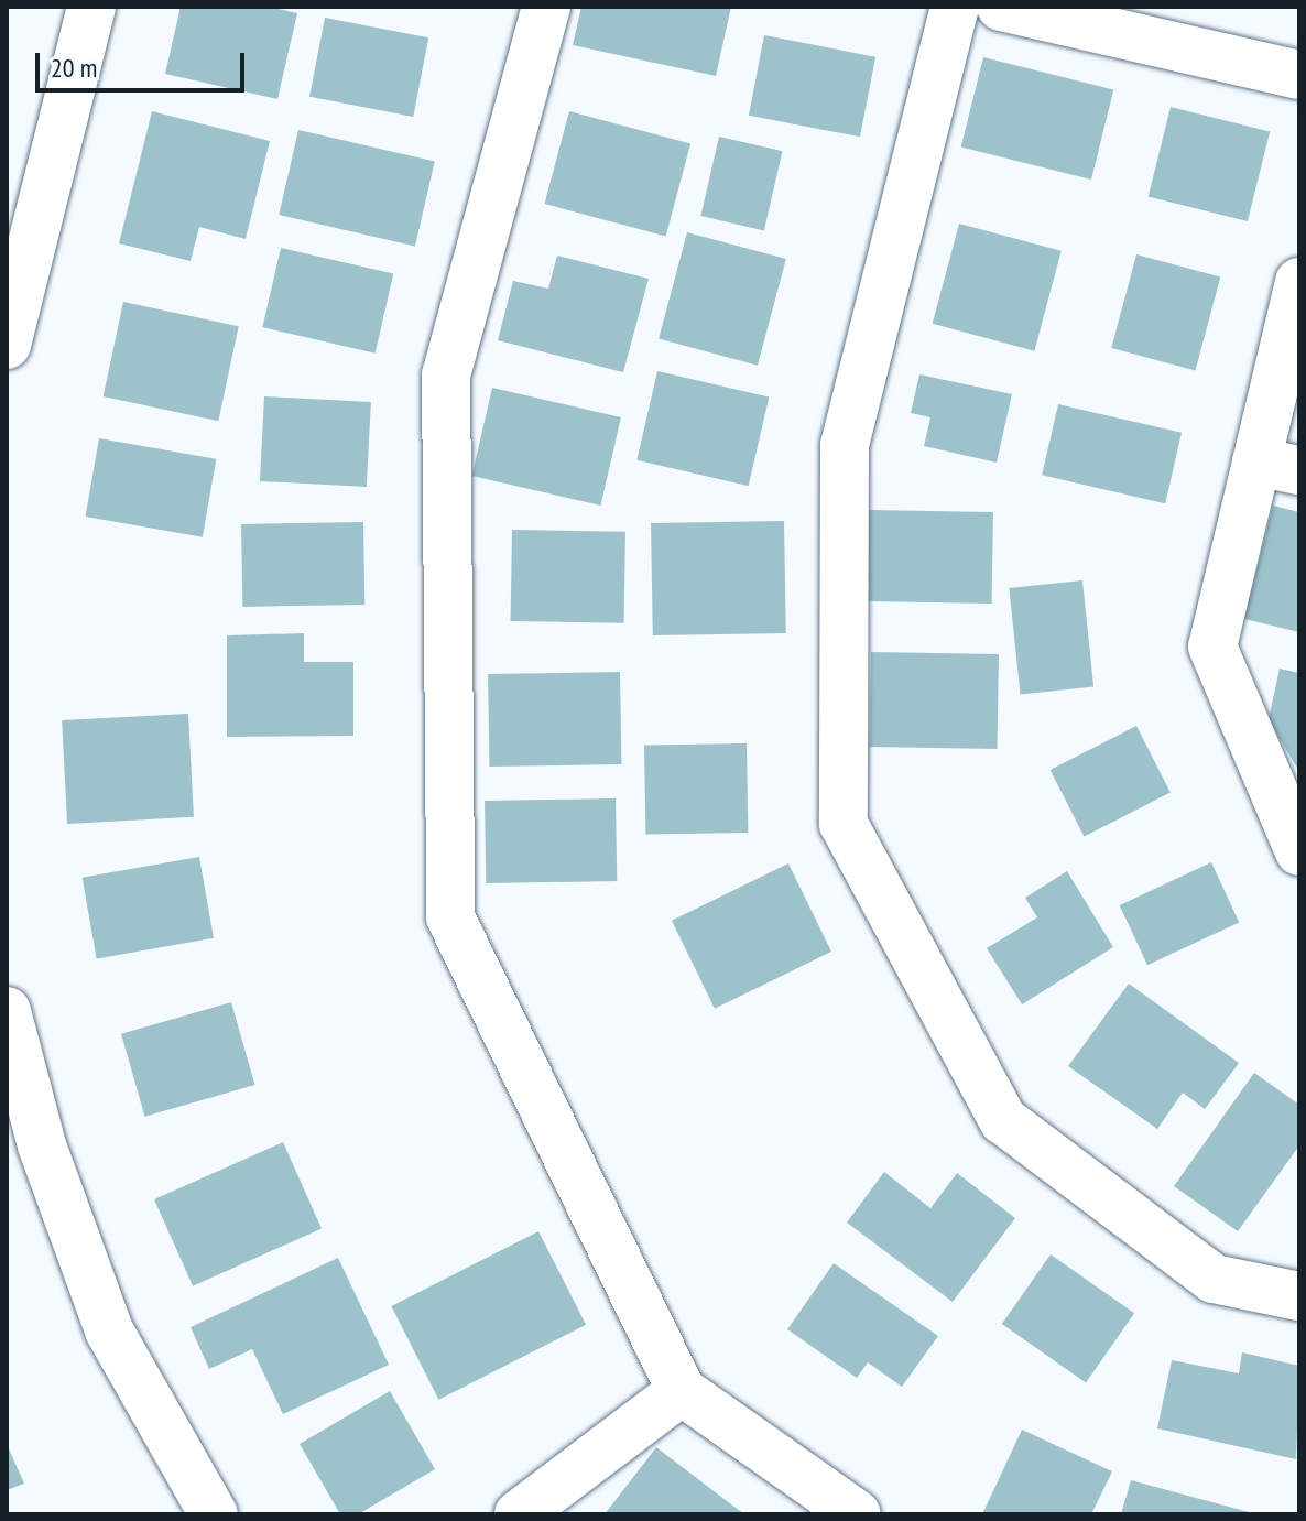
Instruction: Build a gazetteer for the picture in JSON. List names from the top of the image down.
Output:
{
  "scale_bar": "20 m"
}
